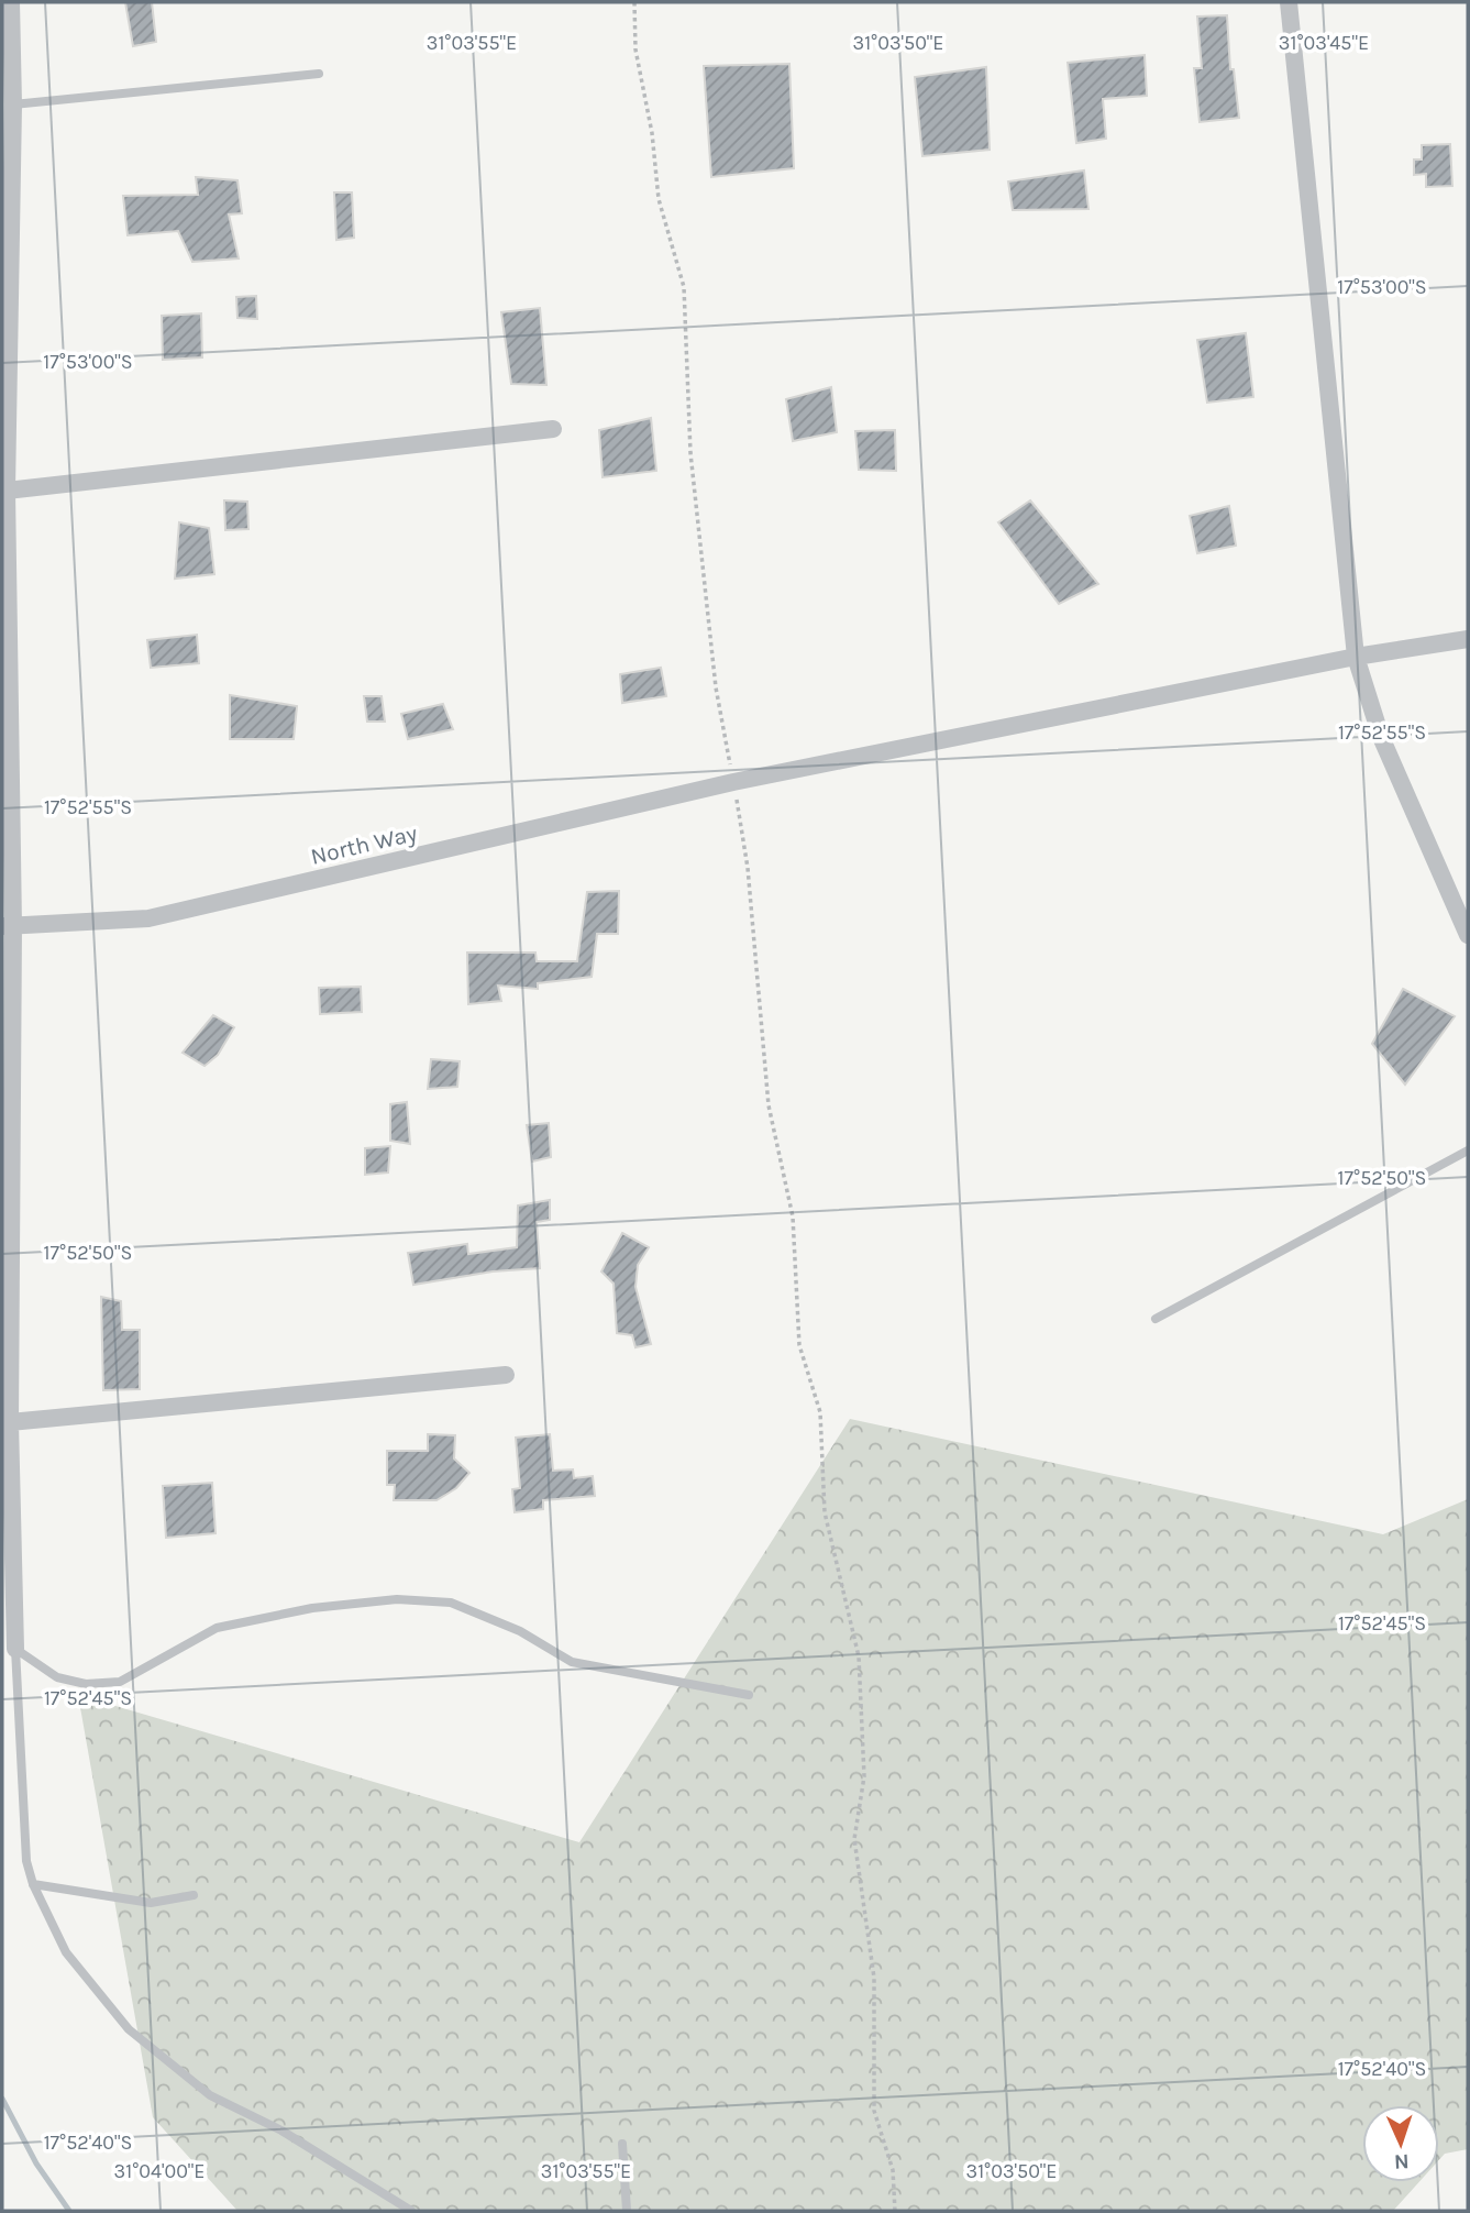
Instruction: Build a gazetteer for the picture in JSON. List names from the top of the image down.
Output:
{
  "streets": {
    "street": ["North Way"]
  },
  "north": "bottom",
  "coordinates": [
    "31°03'55\"E",
    "31°03'50\"E",
    "31°03'45\"E",
    "17°53'00\"S",
    "17°52'55\"S",
    "17°52'50\"S",
    "17°52'45\"S",
    "17°52'40\"S",
    "31°04'00\"E"
  ]
}
